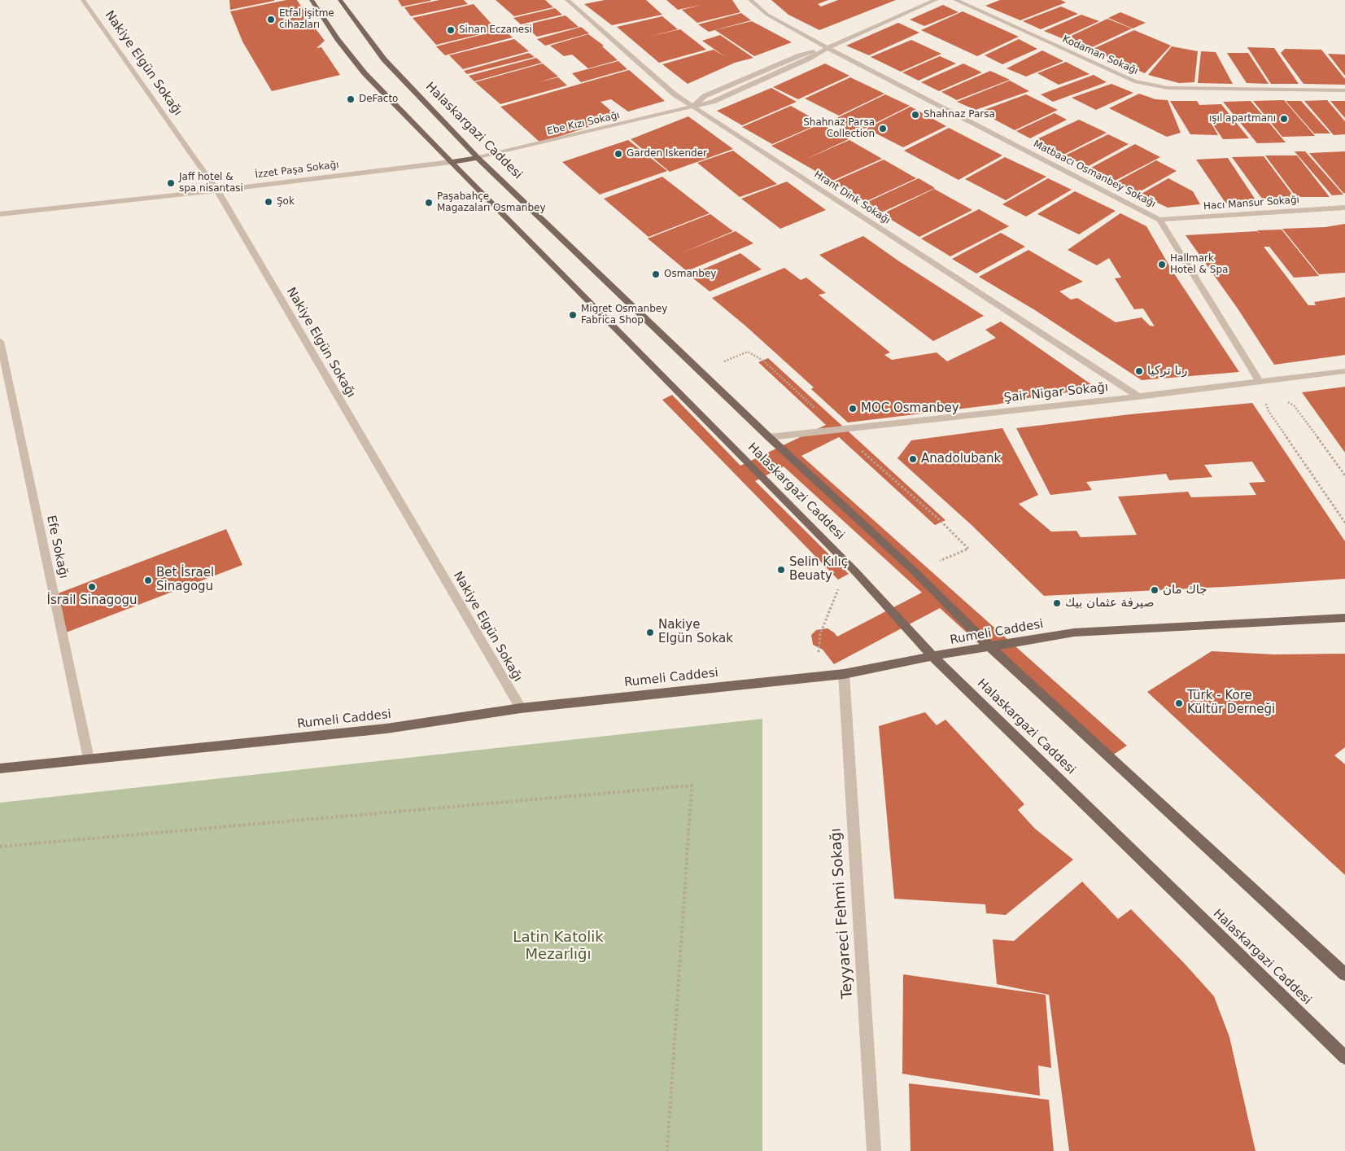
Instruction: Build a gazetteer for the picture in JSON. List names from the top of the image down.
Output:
{
  "streets": {
    "main road": ["Halaskargazi Caddesi", "Rumeli Caddesi"],
    "street": [
      "Kodaman Sokağı",
      "Nakiye Elgün Sokağı",
      "Ebe Kızı Sokağı",
      "İzzet Paşa Sokağı",
      "Matbaacı Osmanbey Sokağı",
      "Hrant Dink Sokağı",
      "Hacı Mansur Sokağı",
      "Şair Nigar Sokağı",
      "Efe Sokağı",
      "Teyyareci Fehmi Sokağı"
    ]
  },
  "crossings": [
    ["Nakiye Elgün Sokağı", "İzzet Paşa Sokağı"],
    ["Nakiye Elgün Sokağı", "Rumeli Caddesi"],
    ["Ebe Kızı Sokağı", "Halaskargazi Caddesi"],
    ["Ebe Kızı Sokağı", "Matbaacı Osmanbey Sokağı"],
    ["Ebe Kızı Sokağı", "Hrant Dink Sokağı"],
    ["Halaskargazi Caddesi", "İzzet Paşa Sokağı"],
    ["Halaskargazi Caddesi", "Şair Nigar Sokağı"],
    ["Halaskargazi Caddesi", "Rumeli Caddesi"],
    ["Matbaacı Osmanbey Sokağı", "Hacı Mansur Sokağı"],
    ["Matbaacı Osmanbey Sokağı", "Şair Nigar Sokağı"],
    ["Hrant Dink Sokağı", "Şair Nigar Sokağı"],
    ["Efe Sokağı", "Rumeli Caddesi"],
    ["Rumeli Caddesi", "Teyyareci Fehmi Sokağı"]
  ],
  "parks": ["Latin Katolik Mezarlığı"],
  "places": [
    "Etfal işitme cihazları",
    "Sinan Eczanesi",
    "DeFacto",
    "Shahnaz Parsa",
    "ışıl apartmanı",
    "Shahnaz Parsa Collection",
    "Garden Iskender",
    "Jaff hotel & spa nisantasi",
    "Şok",
    "Paşabahçe Magazaları Osmanbey",
    "Hallmark Hotel & Spa",
    "Osmanbey",
    "Migret Osmanbey Fabrica Shop",
    "رنا تركيا",
    "MOC Osmanbey",
    "Anadolubank",
    "Selin Kılıç Beuaty",
    "Bet İsrael Sinagogu",
    "İsrail Sinagogu",
    "جاك مان",
    "صيرفة عثمان بيك",
    "Nakiye Elgün Sokak",
    "Türk - Kore Kültür Derneği"
  ]
}
